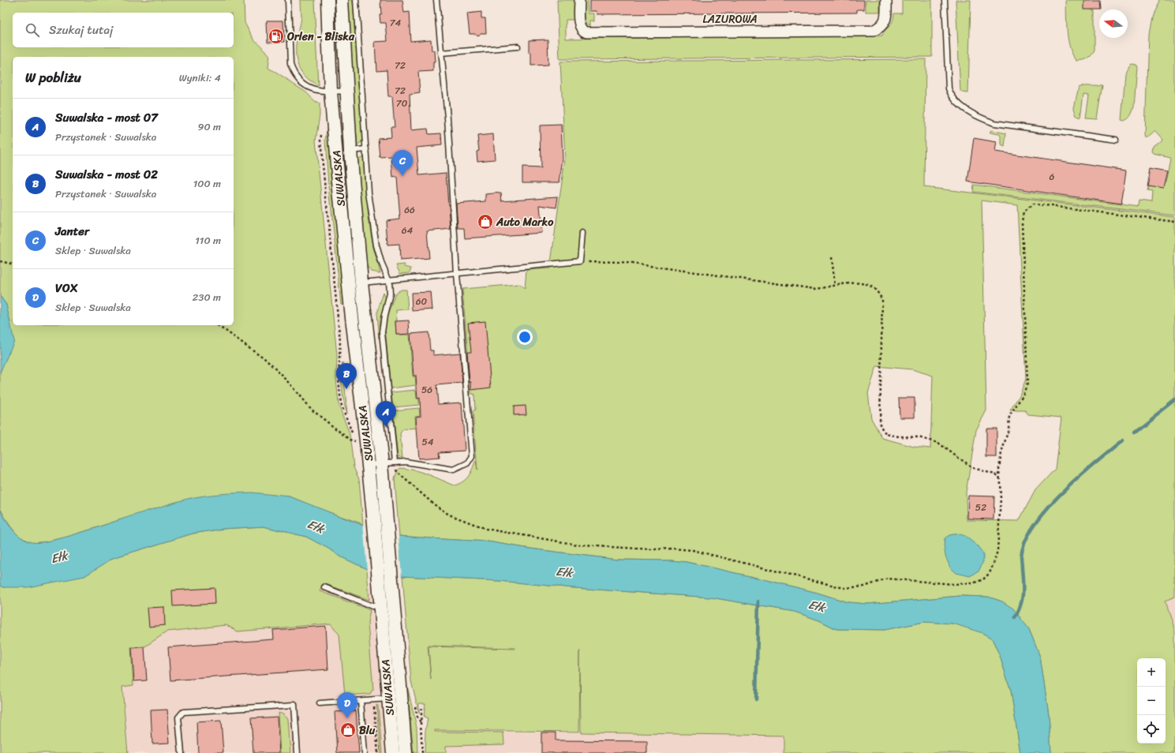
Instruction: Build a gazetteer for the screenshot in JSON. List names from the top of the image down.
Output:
{
  "streets": {
    "street": ["LAZUROWA", "SUWALSKA"]
  },
  "water": ["Ełk"],
  "places": {
    "fuel station": ["Orlen - Bliska"],
    "shop": ["Auto Marko", "Blu"]
  },
  "house_numbers": [
    "74",
    "72",
    "72",
    "70",
    "6",
    "66",
    "64",
    "60",
    "56",
    "54",
    "52"
  ],
  "north": "left",
  "page": {
    "search": "Szukaj tutaj",
    "heading": ["W pobliżu", "Wyniki: 4"],
    "list": [
      {
        "mark": "A",
        "name": "Suwalska - most 07",
        "note": "Przystanek · Suwalska",
        "value": "90 m"
      },
      {
        "mark": "B",
        "name": "Suwalska - most 02",
        "note": "Przystanek · Suwalska",
        "value": "100 m"
      },
      {
        "mark": "C",
        "name": "Janter",
        "note": "Sklep · Suwalska",
        "value": "110 m"
      },
      {
        "mark": "D",
        "name": "VOX",
        "note": "Sklep · Suwalska",
        "value": "230 m"
      }
    ],
    "pins": [
      "C",
      "B",
      "A",
      "D"
    ],
    "map_buttons": ["+", "−"]
  }
}
